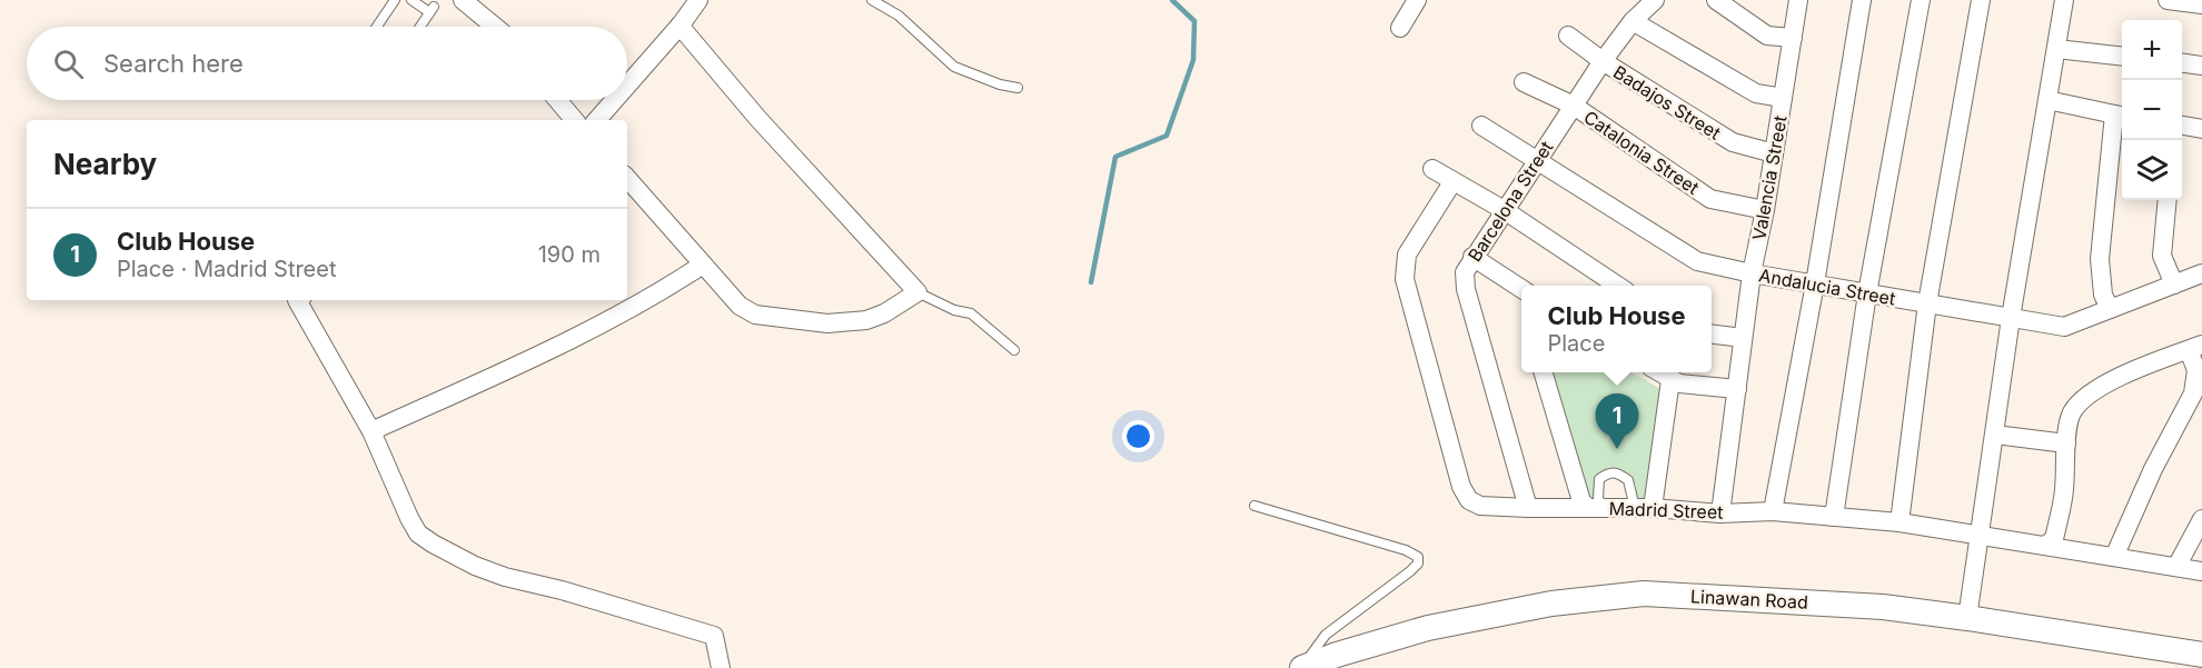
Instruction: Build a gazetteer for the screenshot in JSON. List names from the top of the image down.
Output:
{
  "streets": {
    "street": [
      "Badajos Street",
      "Catalonia Street",
      "Valencia Street",
      "Barcelona Street",
      "Andalucia Street",
      "Madrid Street",
      "Linawan Road"
    ]
  },
  "crossings": [
    ["Badajos Street", "Valencia Street"],
    ["Badajos Street", "Barcelona Street"],
    ["Catalonia Street", "Valencia Street"],
    ["Catalonia Street", "Barcelona Street"],
    ["Valencia Street", "Andalucia Street"],
    ["Valencia Street", "Madrid Street"],
    ["Barcelona Street", "Andalucia Street"],
    ["Barcelona Street", "Madrid Street"]
  ],
  "page": {
    "map_buttons": ["+", "−"],
    "search": "Search here",
    "heading": "Nearby",
    "list": [
      {
        "mark": "1",
        "name": "Club House",
        "note": "Place · Madrid Street",
        "value": "190 m"
      }
    ],
    "popup": ["Club House", "Place"],
    "pins": "1"
  }
}
